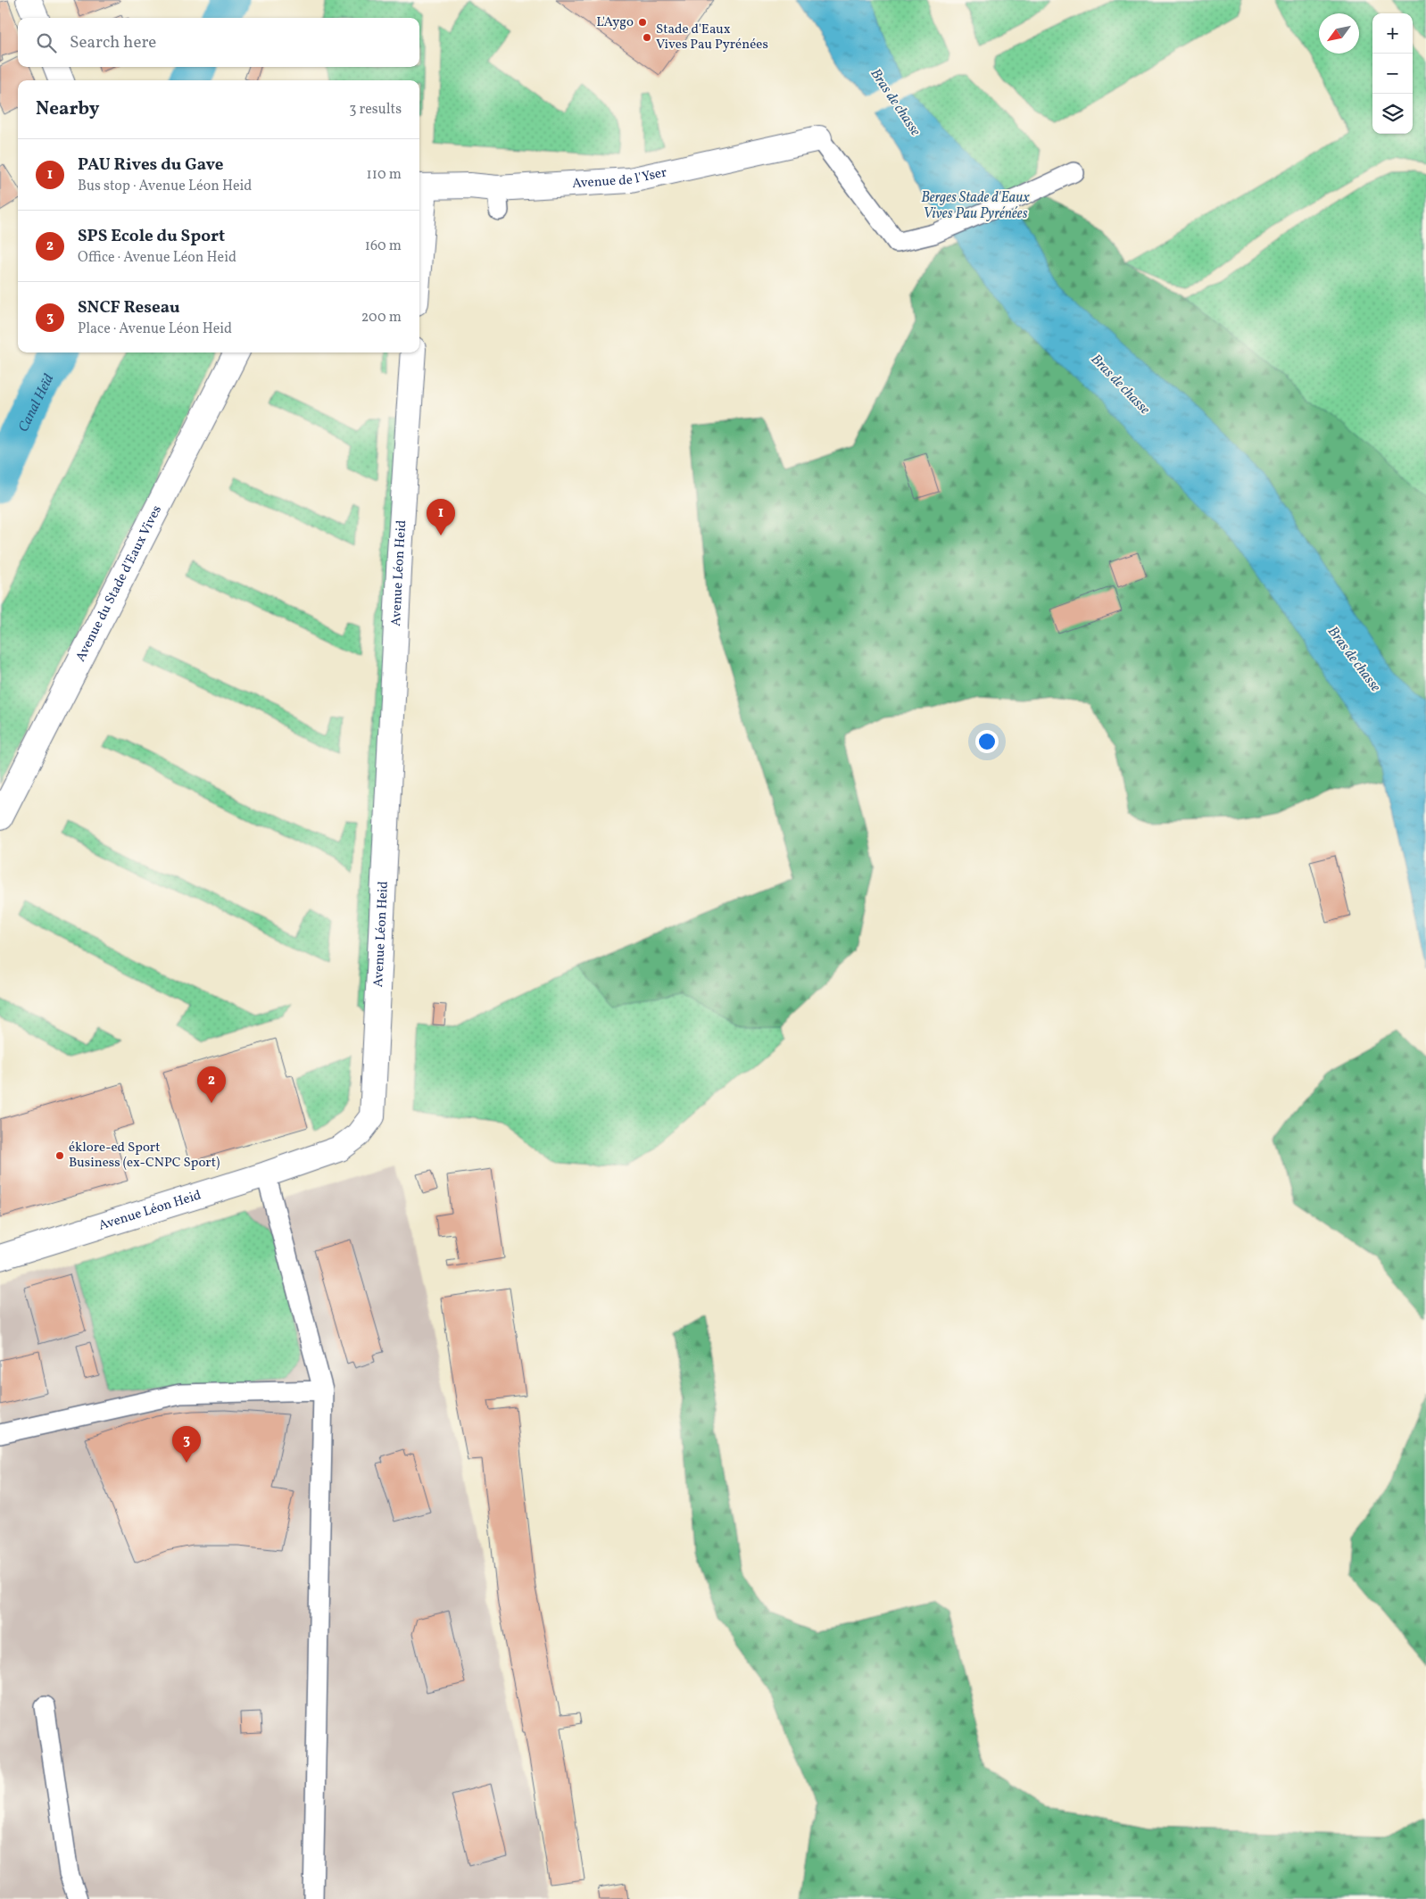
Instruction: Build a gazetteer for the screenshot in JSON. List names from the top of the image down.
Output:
{
  "streets": {
    "street": ["Avenue de l'Yser", "Avenue Léon Heid", "Avenue du Stade d'Eaux Vives"]
  },
  "water": ["Bras de chasse", "Berges Stade d'Eaux Vives Pau Pyrénées", "Canal Heïd"],
  "places": ["L'Aygo", "Stade d'Eaux Vives Pau Pyrénées", "éklore-ed Sport Business (ex-CNPC Sport)"],
  "north": "bottom left",
  "page": {
    "map_buttons": ["+", "−"],
    "search": "Search here",
    "heading": ["Nearby", "3 results"],
    "list": [
      {
        "mark": "1",
        "name": "PAU Rives du Gave",
        "note": "Bus stop · Avenue Léon Heid",
        "value": "110 m"
      },
      {
        "mark": "2",
        "name": "SPS Ecole du Sport",
        "note": "Office · Avenue Léon Heid",
        "value": "160 m"
      },
      {
        "mark": "3",
        "name": "SNCF Reseau",
        "note": "Place · Avenue Léon Heid",
        "value": "200 m"
      }
    ],
    "pins": ["1", "2", "3"]
  }
}
